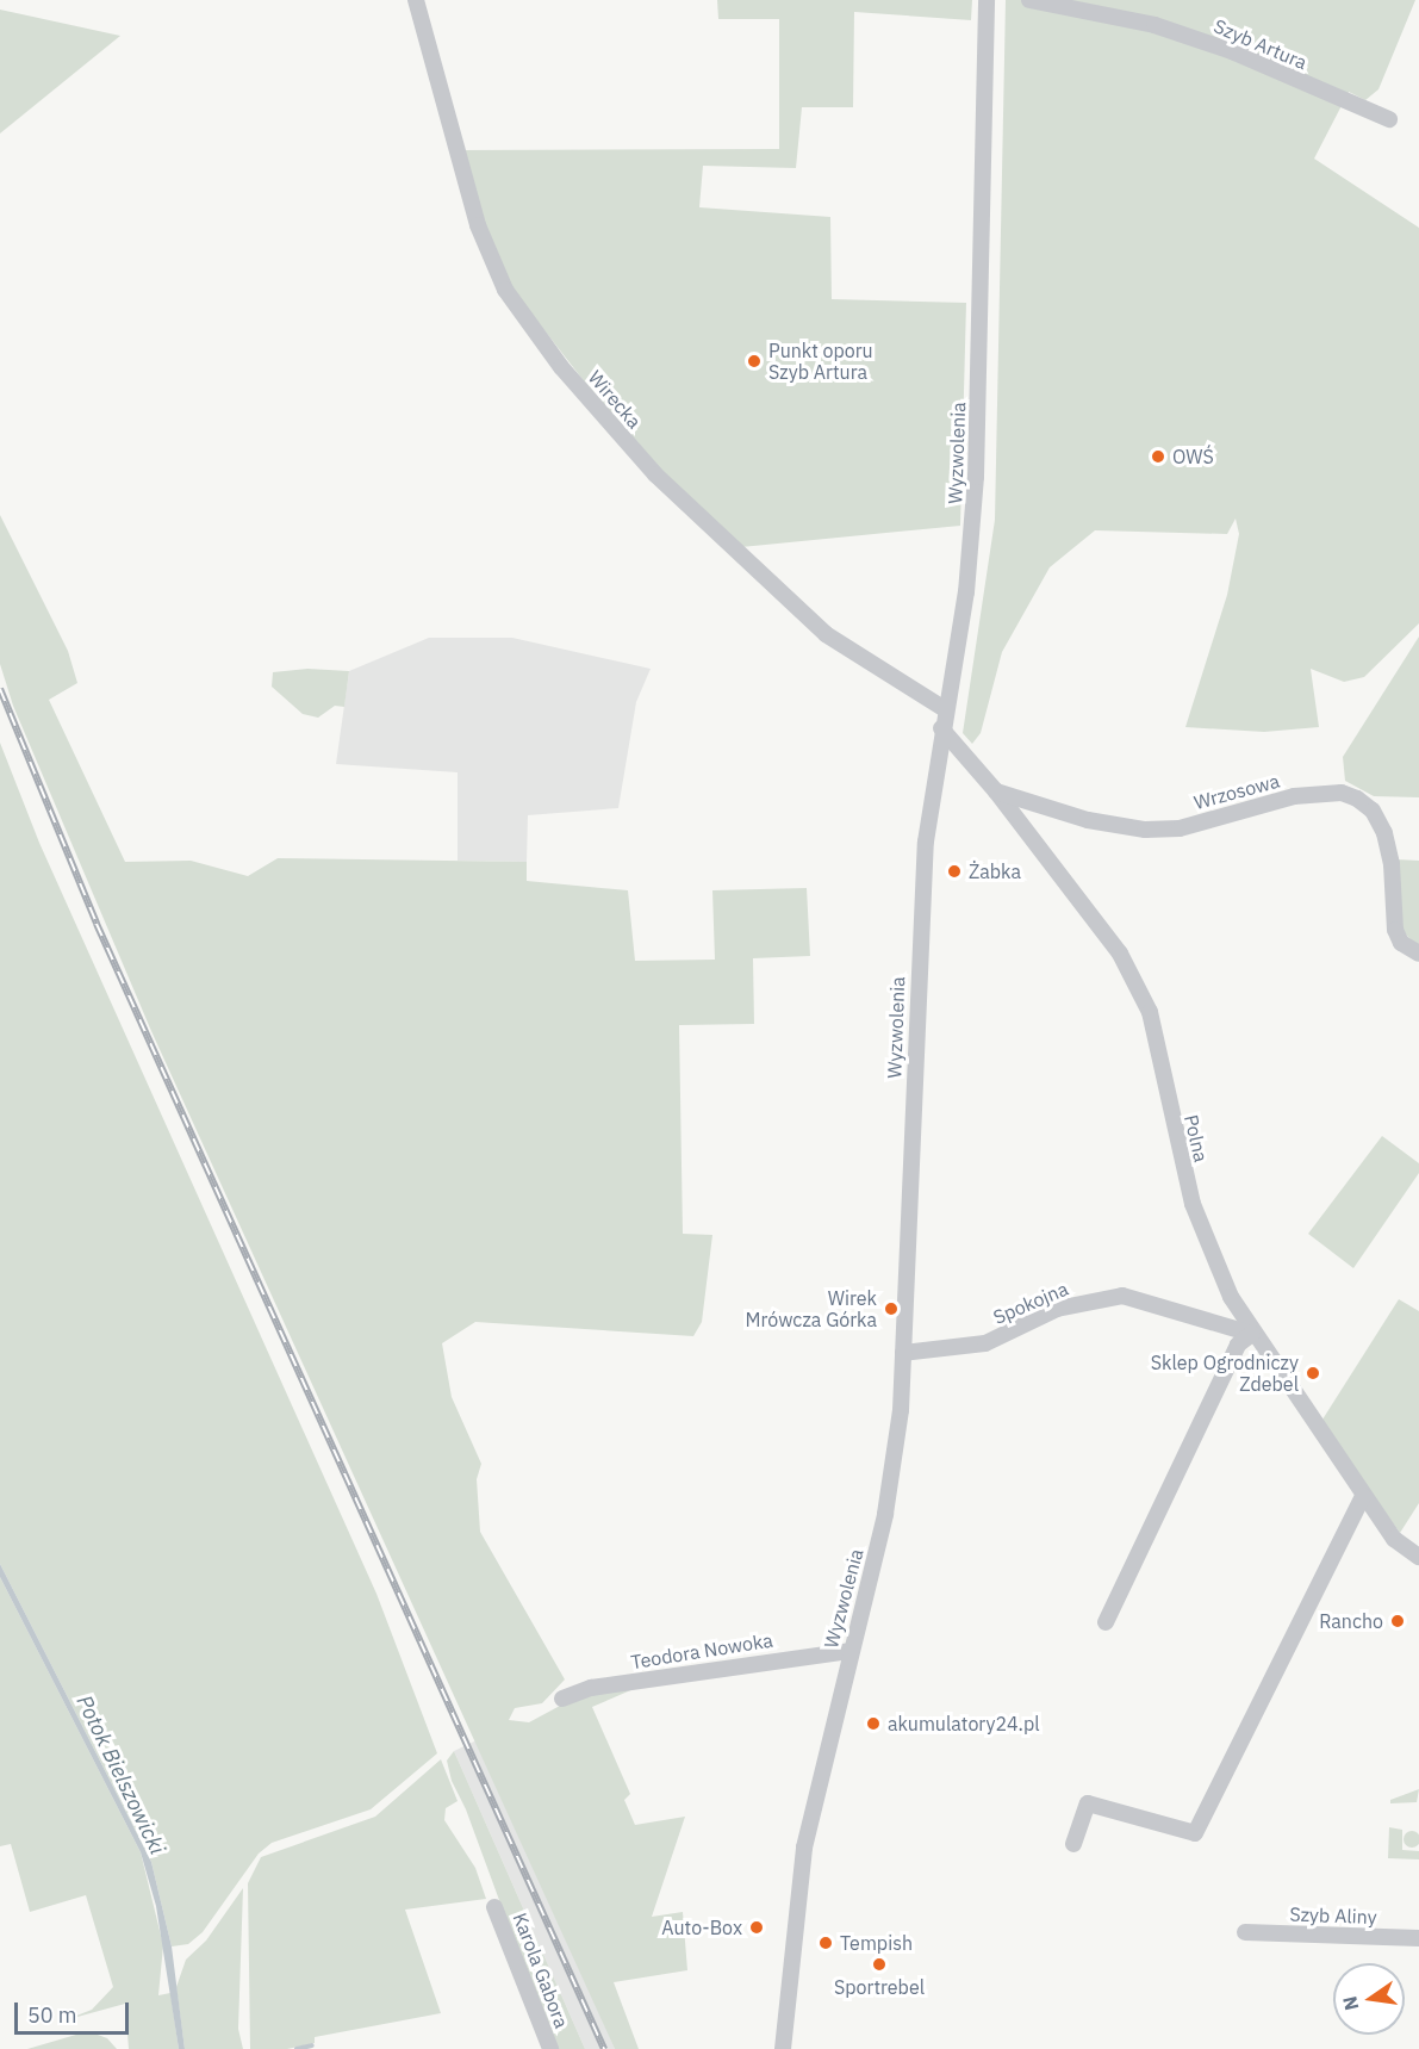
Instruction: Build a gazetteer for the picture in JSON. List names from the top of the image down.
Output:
{
  "streets": {
    "street": [
      "Szyb Artura",
      "Wirecka",
      "Wyzwolenia",
      "Wrzosowa",
      "Polna",
      "Spokojna",
      "Teodora Nowoka",
      "Szyb Aliny",
      "Karola Gabora"
    ]
  },
  "crossings": [
    ["Wirecka", "Wyzwolenia"],
    ["Wyzwolenia", "Polna"],
    ["Wyzwolenia", "Spokojna"],
    ["Wyzwolenia", "Teodora Nowoka"],
    ["Wrzosowa", "Polna"],
    ["Polna", "Spokojna"]
  ],
  "water": ["Potok Bielszowicki"],
  "places": [
    "Punkt oporu Szyb Artura",
    "OWŚ",
    "Żabka",
    "Wirek Mrówcza Górka",
    "Sklep Ogrodniczy Zdebel",
    "Rancho",
    "akumulatory24.pl",
    "Auto-Box",
    "Tempish",
    "Sportrebel"
  ],
  "scale_bar": "50 m",
  "north": "left"
}
